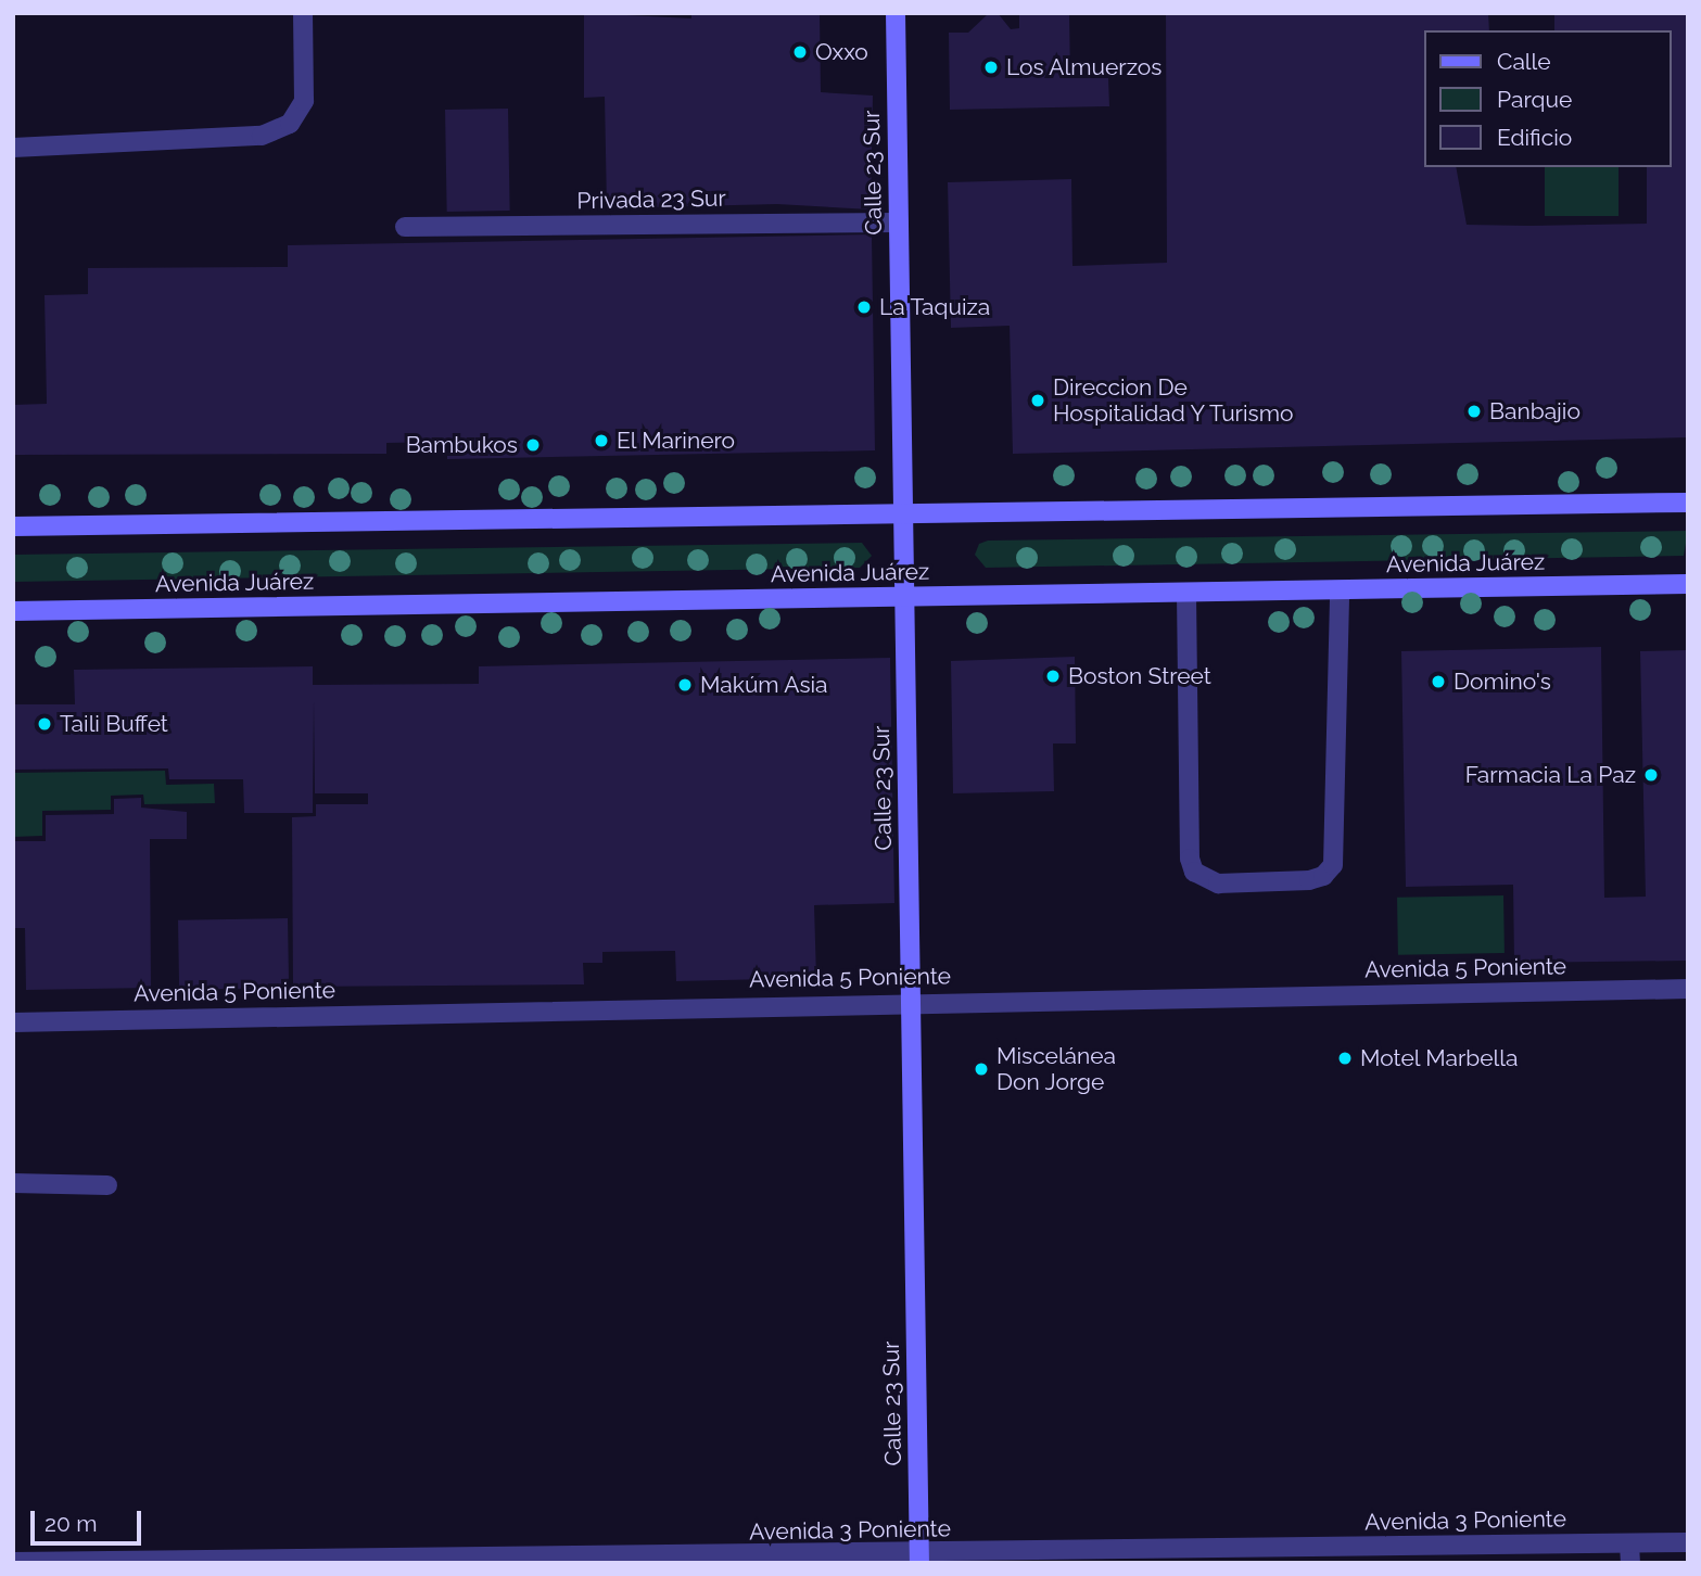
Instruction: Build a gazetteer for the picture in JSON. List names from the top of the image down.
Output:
{
  "streets": {
    "main road": ["Calle 23 Sur", "Avenida Juárez"],
    "street": ["Privada 23 Sur", "Avenida 5 Poniente", "Avenida 3 Poniente"]
  },
  "crossings": [
    ["Calle 23 Sur", "Privada 23 Sur"],
    ["Calle 23 Sur", "Avenida Juárez"],
    ["Calle 23 Sur", "Avenida 5 Poniente"],
    ["Calle 23 Sur", "Avenida 3 Poniente"]
  ],
  "places": [
    "Oxxo",
    "Los Almuerzos",
    "La Taquiza",
    "Direccion De Hospitalidad Y Turismo",
    "Banbajio",
    "El Marinero",
    "Bambukos",
    "Boston Street",
    "Domino's",
    "Makúm Asia",
    "Taili Buffet",
    "Farmacia La Paz",
    "Motel Marbella",
    "Miscelánea Don Jorge"
  ],
  "legend": ["Calle", "Parque", "Edificio"],
  "scale_bar": "20 m"
}
